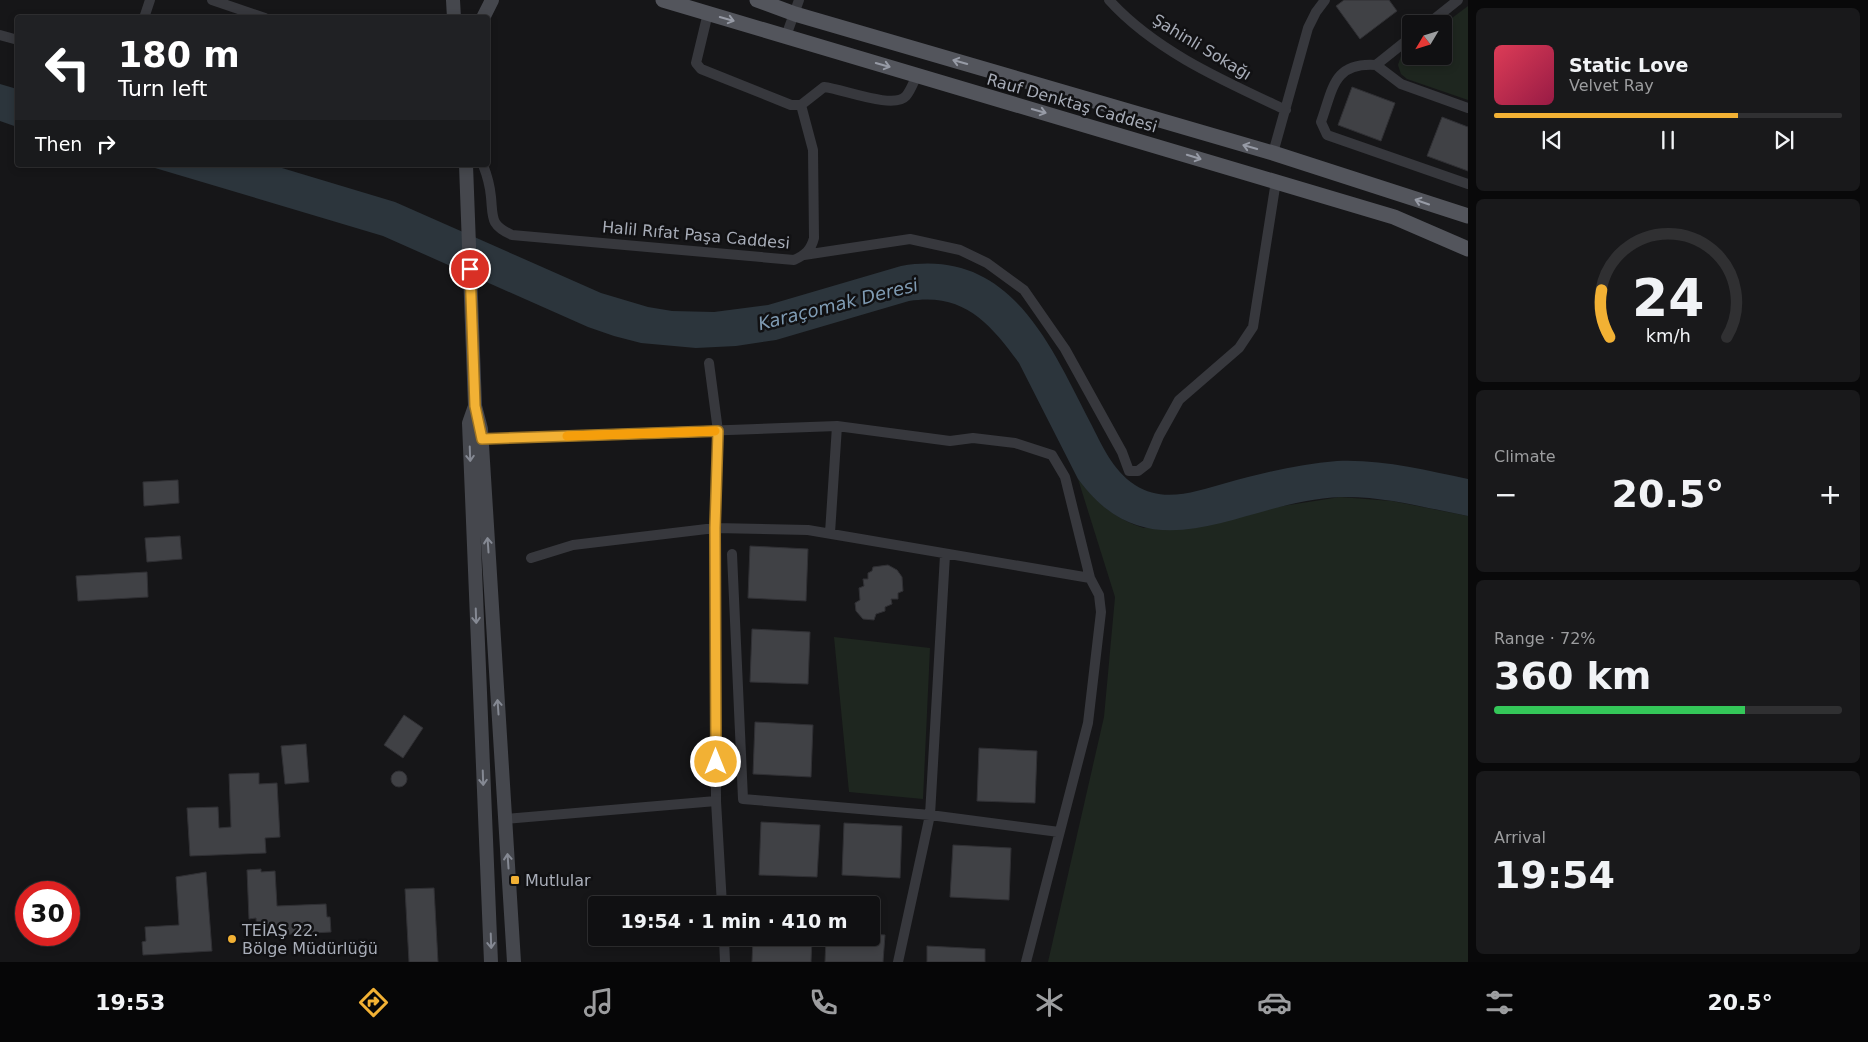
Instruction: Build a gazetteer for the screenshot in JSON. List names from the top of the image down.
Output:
{
  "streets": {
    "main road": ["Rauf Denktaş Caddesi"],
    "street": ["Şahinli Sokağı", "Halil Rıfat Paşa Caddesi"]
  },
  "water": ["Karaçomak Deresi"],
  "places": {
    "transit": ["Mutlular"],
    "other": ["TEİAŞ 22. Bölge Müdürlüğü"]
  },
  "north": "bottom left",
  "page": {
    "turn": ["180 m", "Turn left"],
    "song": ["Static Love", "Velvet Ray"],
    "then": "Then",
    "tile": [
      "Climate",
      ["Range · 72%", "360 km"],
      ["Arrival", "19:54"]
    ],
    "heat": ["−", "20.5°", "+"],
    "limit": "30",
    "trip": "19:54 · 1 min · 410 m",
    "tabs": ["19:53", "20.5°"],
    "gauge": ["24", "km/h"]
  }
}
